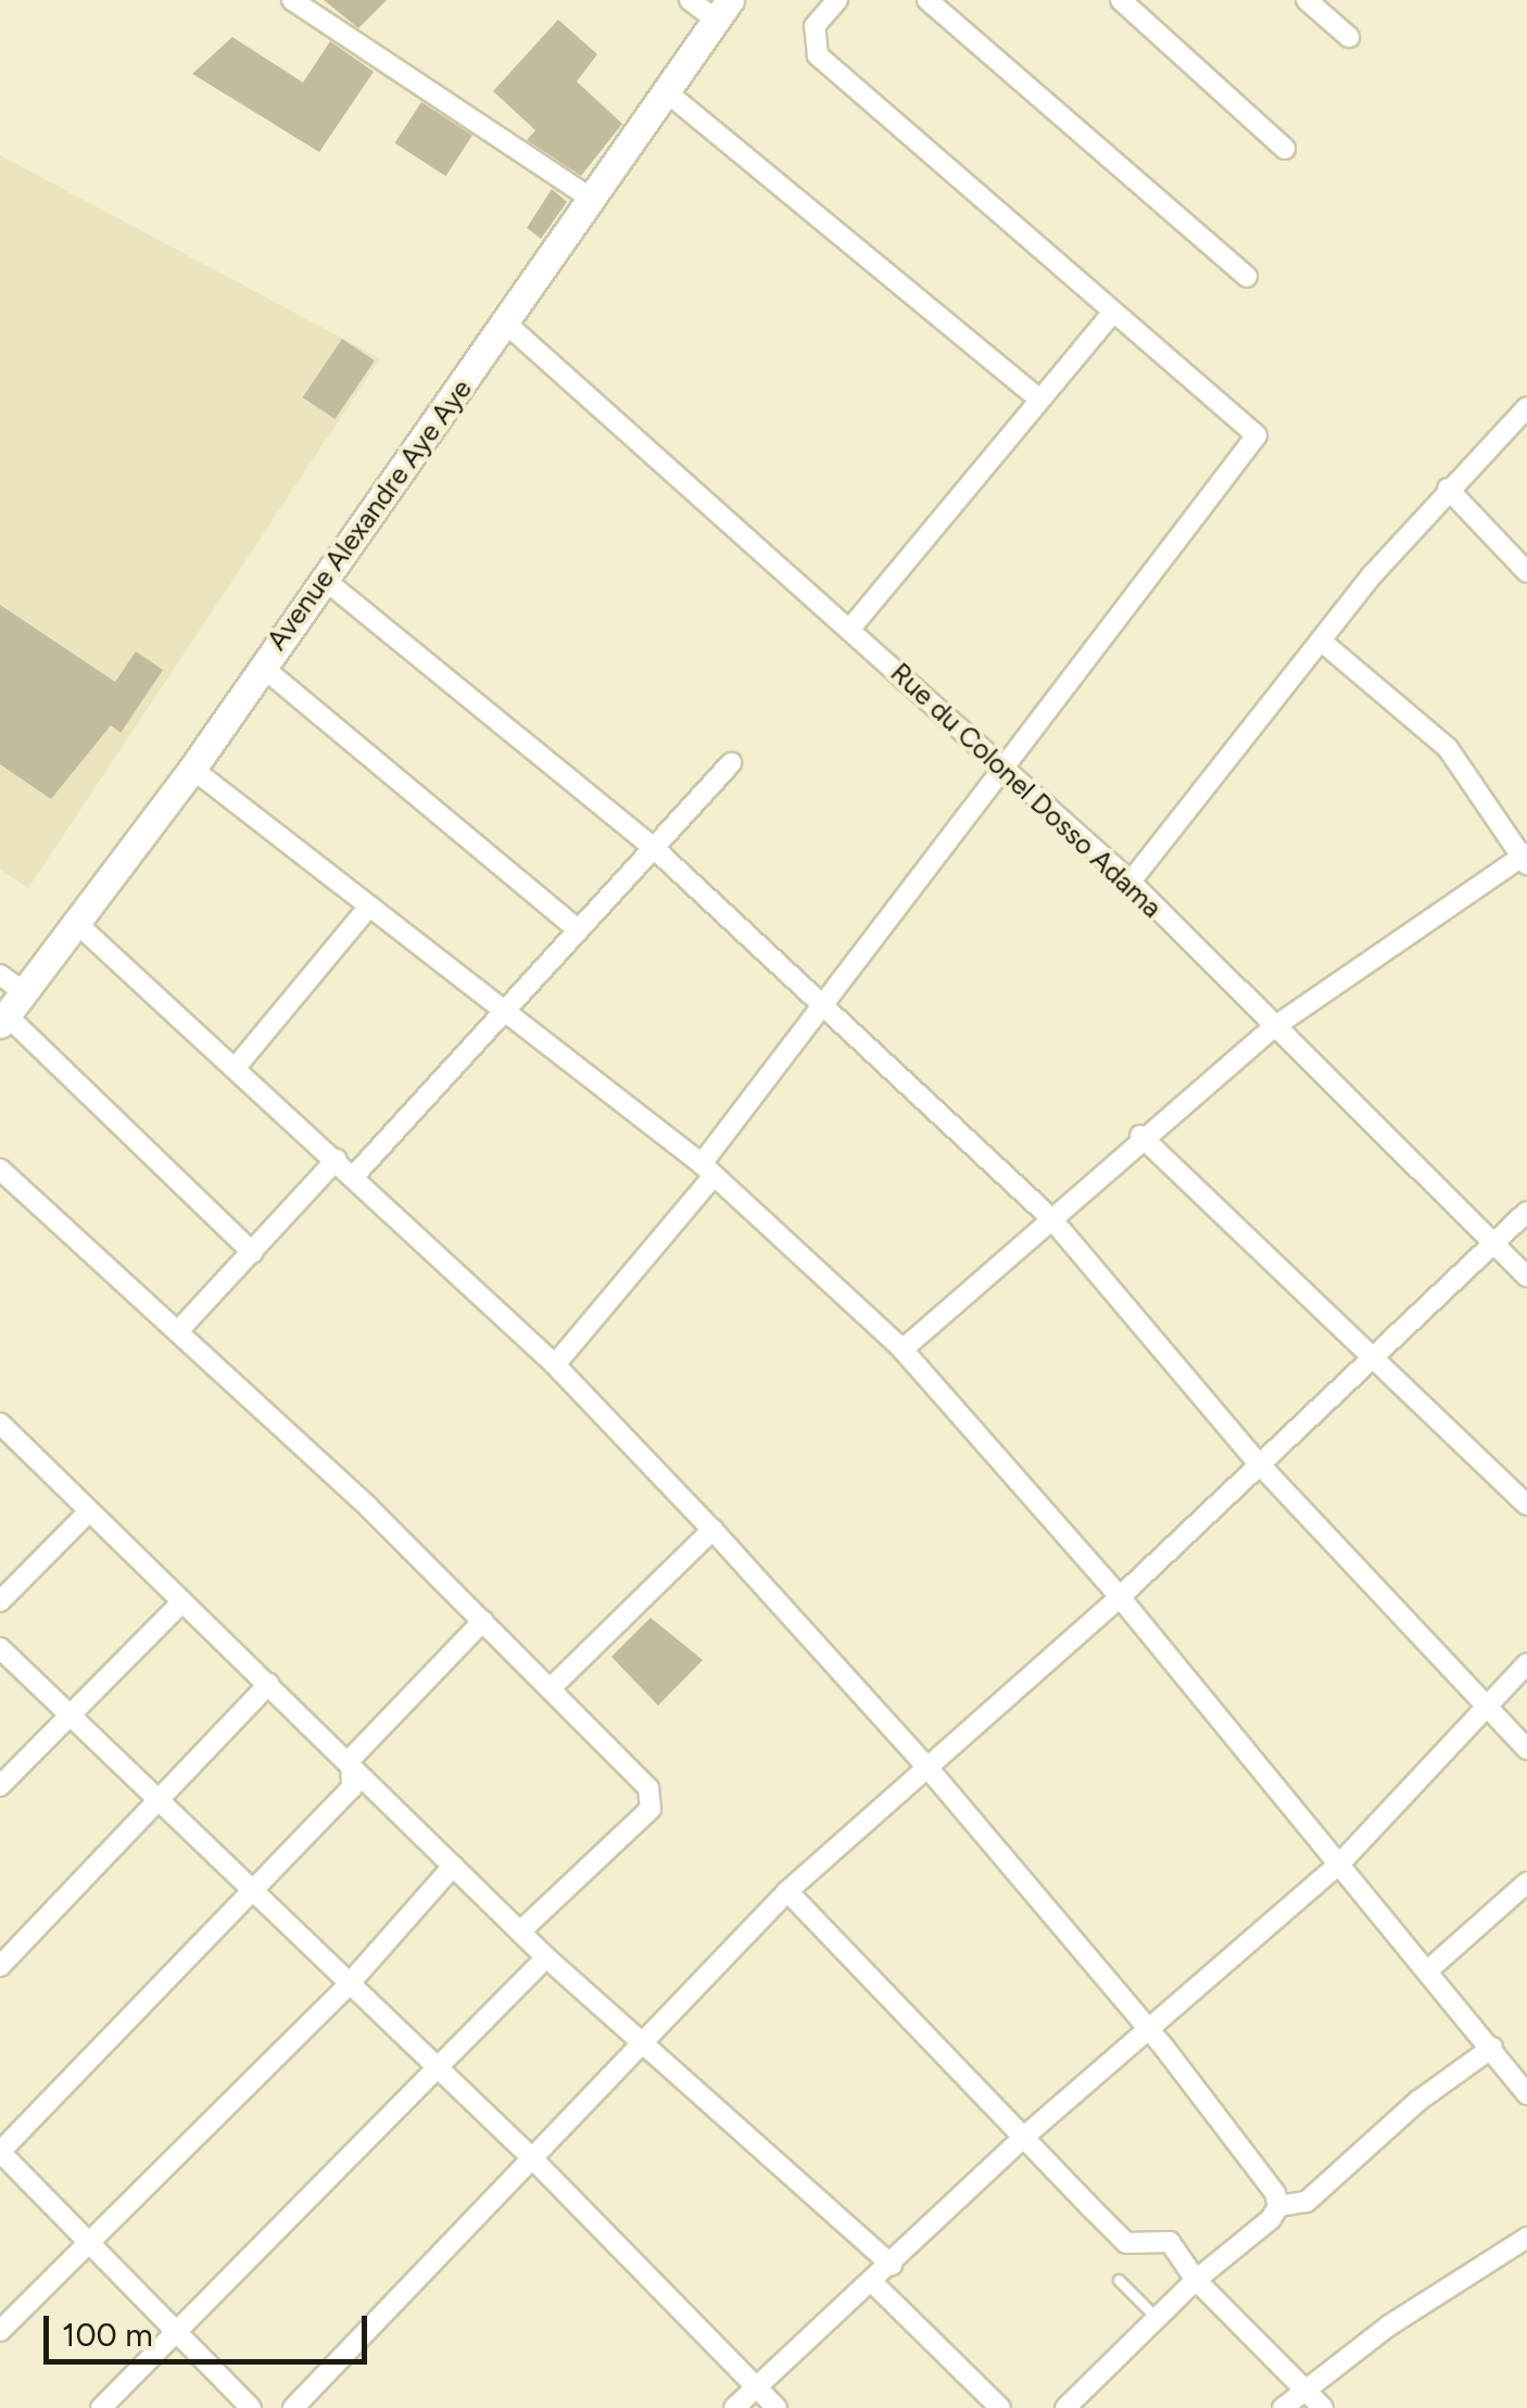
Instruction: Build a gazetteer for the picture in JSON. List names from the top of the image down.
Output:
{
  "streets": {
    "street": ["Avenue Alexandre Aye Aye", "Rue du Colonel Dosso Adama"]
  },
  "crossings": [
    ["Avenue Alexandre Aye Aye", "Rue du Colonel Dosso Adama"]
  ],
  "scale_bar": "100 m"
}
